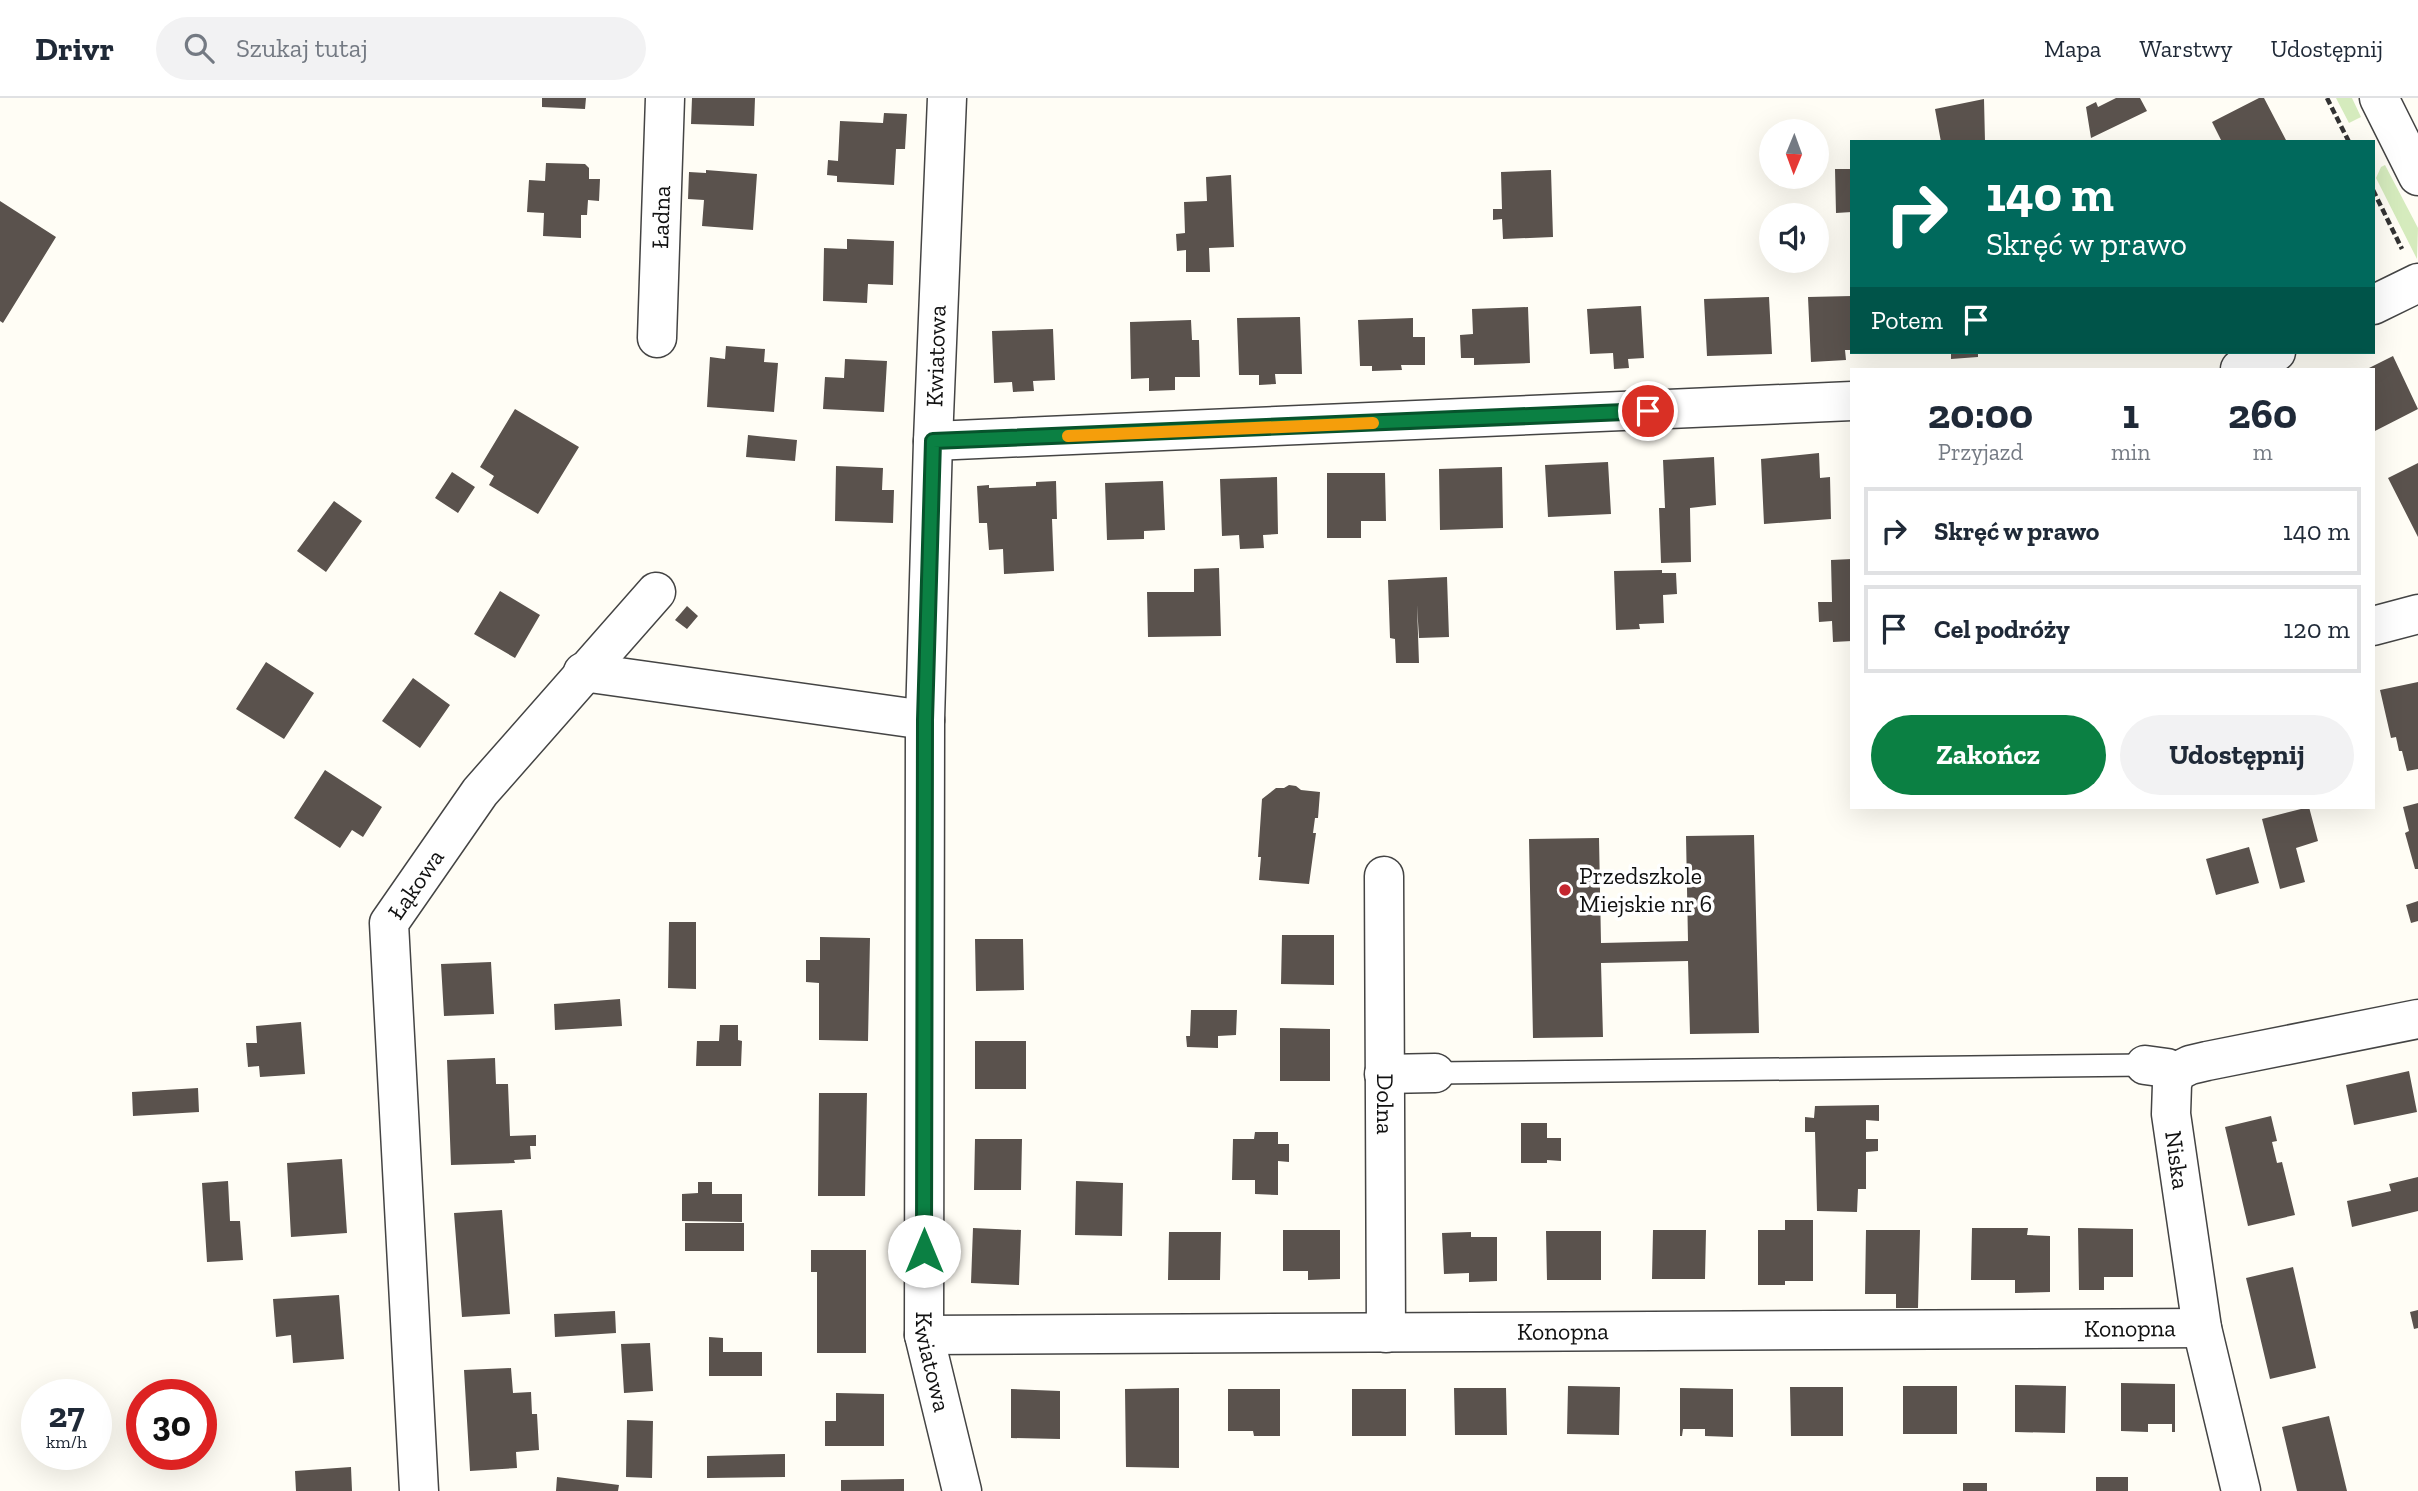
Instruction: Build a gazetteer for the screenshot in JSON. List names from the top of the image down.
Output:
{
  "streets": {
    "street": [
      "Ładna",
      "Kwiatowa",
      "Łąkowa",
      "Dolna",
      "Niska",
      "Konopna"
    ]
  },
  "crossings": [
    ["Kwiatowa", "Konopna"],
    ["Dolna", "Konopna"],
    ["Niska", "Konopna"]
  ],
  "places": ["Przedszkole Miejskie nr 6"],
  "north": "bottom",
  "page": {
    "header": "Drivr",
    "search": "Szukaj tutaj",
    "nav": ["Mapa", "Warstwy", "Udostępnij"],
    "turn": ["140 m", "Skręć w prawo"],
    "then": "Potem",
    "eta": [
      "20:00",
      "Przyjazd",
      "1",
      "min",
      "260",
      "m"
    ],
    "list": [
      {
        "name": "Skręć w prawo",
        "value": "140 m"
      },
      {
        "name": "Cel podróży",
        "value": "120 m"
      }
    ],
    "buttons": ["Zakończ", "Udostępnij"],
    "speed": "27 km/h",
    "limit": "30"
  }
}
